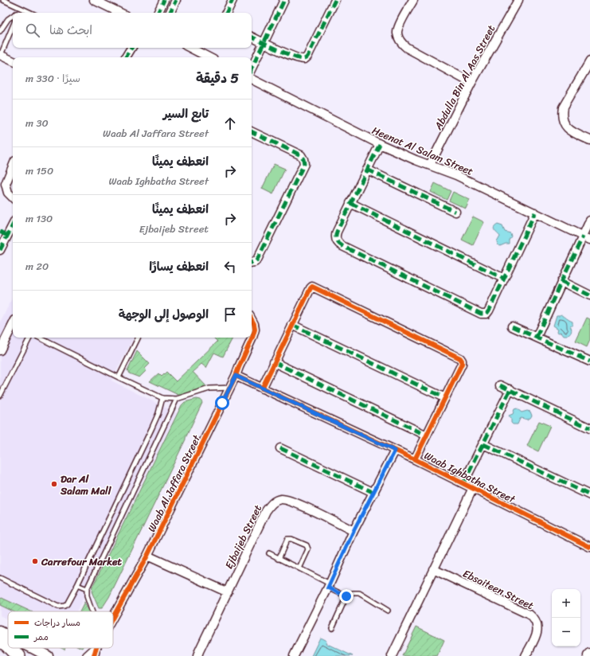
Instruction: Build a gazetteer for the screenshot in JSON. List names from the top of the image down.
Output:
{
  "streets": {
    "street": [
      "Abdulla Bin Al Aas Street",
      "Heenat Al Salam Street",
      "Waab Ighbatha Street",
      "Waab Al Jaffara Street",
      "Ejbaijeb Street",
      "Ebsaiteen Street"
    ]
  },
  "crossings": [
    ["Abdulla Bin Al Aas Street", "Heenat Al Salam Street"],
    ["Waab Ighbatha Street", "Waab Al Jaffara Street"]
  ],
  "places": ["Dar Al Salam Mall", "Carrefour Market"],
  "legend": ["مسار دراجات", "ممر"],
  "page": {
    "search": "ابحث هنا",
    "heading": ["5 دقيقة", "سيرًا · 330 m"],
    "list": [
      ["تابع السير", "Waab Al Jaffara Street", "30 m"],
      ["انعطف يمينًا", "Waab Ighbatha Street", "150 m"],
      ["انعطف يمينًا", "Ejbaijeb Street", "130 m"],
      ["انعطف يسارًا", "20 m"],
      "الوصول إلى الوجهة"
    ],
    "map_buttons": ["+", "−"]
  }
}
